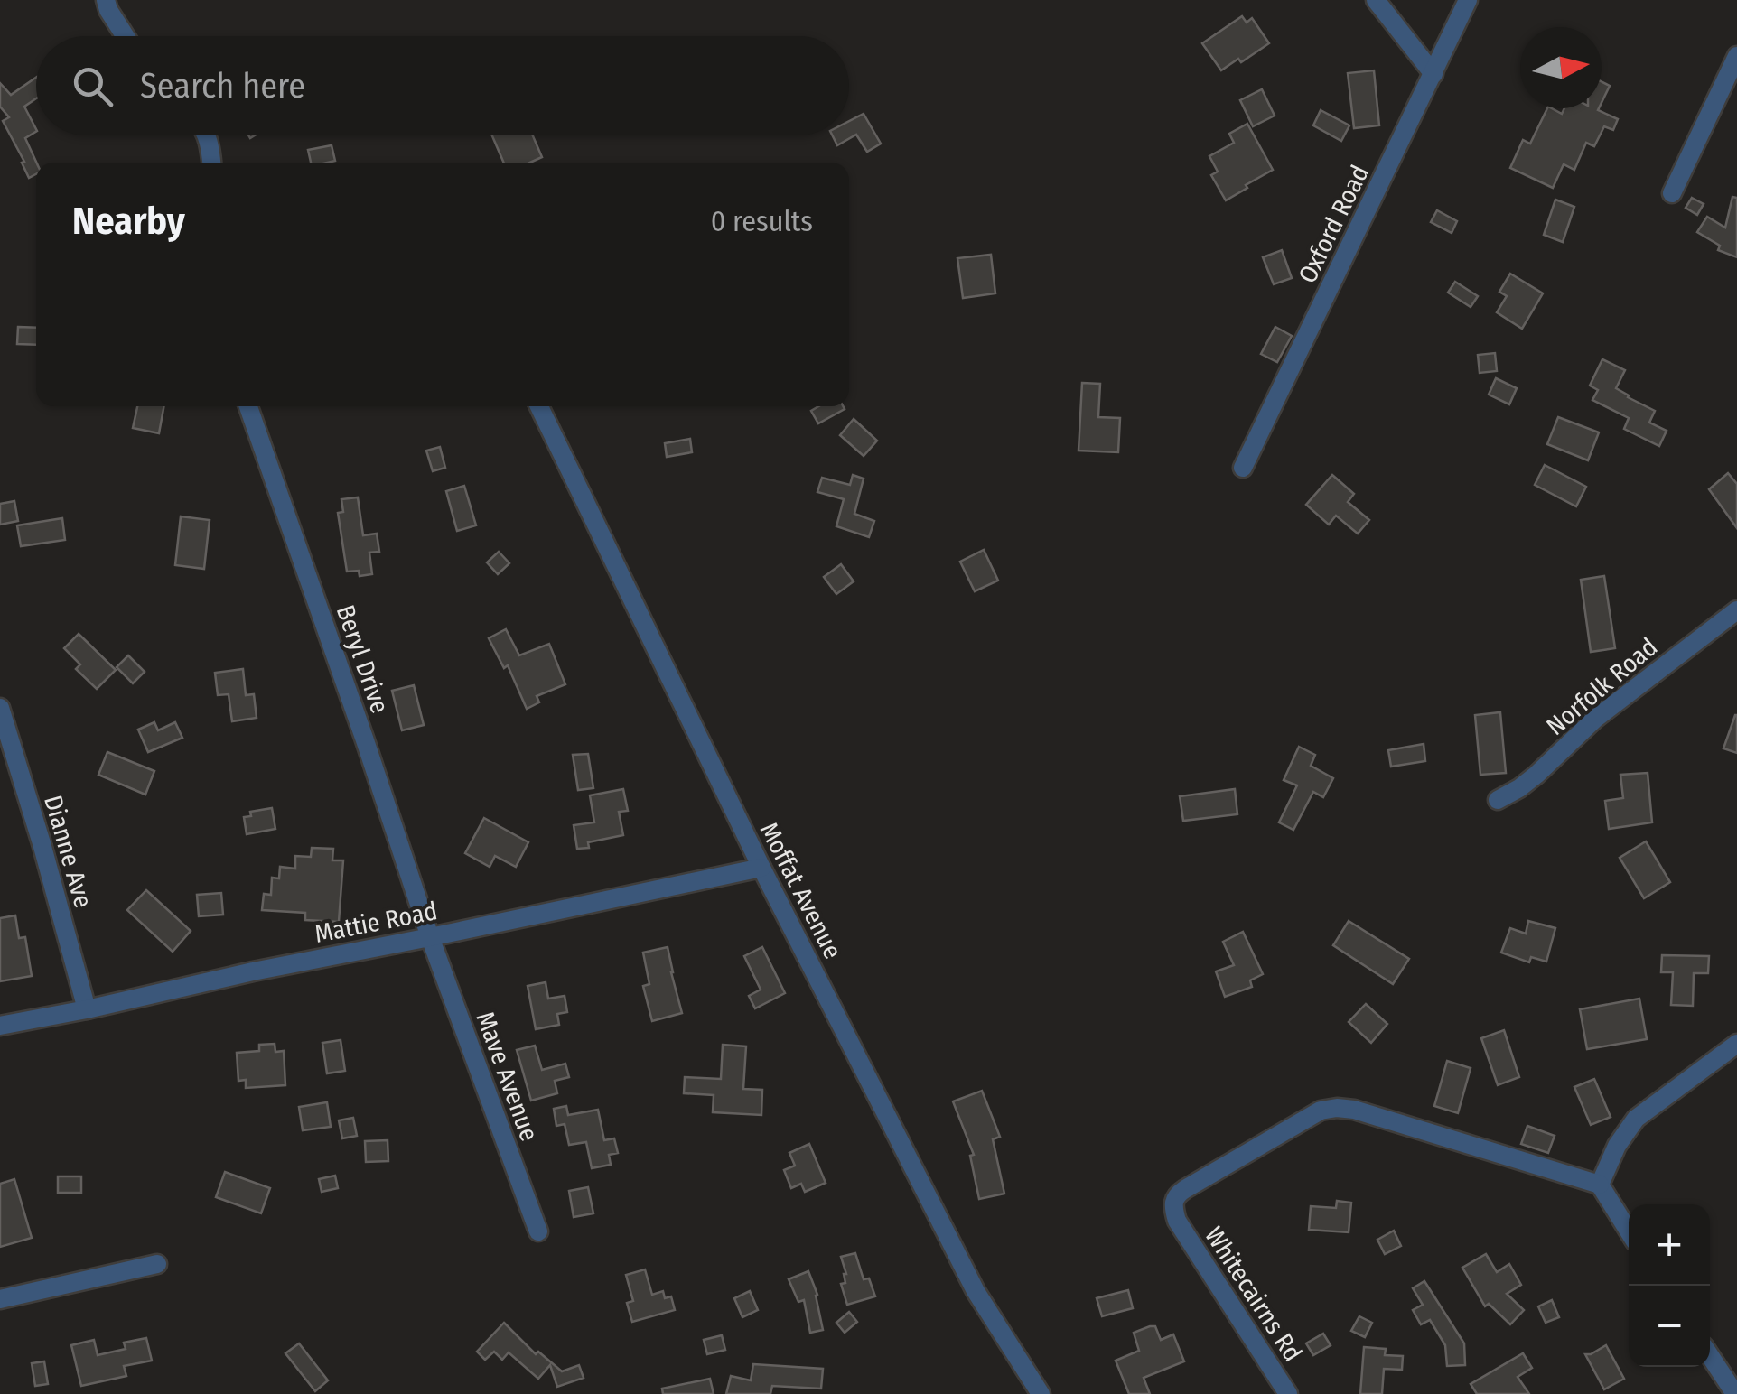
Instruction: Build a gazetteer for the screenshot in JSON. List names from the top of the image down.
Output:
{
  "streets": {
    "street": [
      "Oxford Road",
      "Beryl Drive",
      "Norfolk Road",
      "Dianne Ave",
      "Moffat Avenue",
      "Mattie Road",
      "Mave Avenue",
      "Whitecairns Rd"
    ]
  },
  "crossings": [
    ["Beryl Drive", "Mattie Road"],
    ["Beryl Drive", "Mave Avenue"],
    ["Dianne Ave", "Mattie Road"],
    ["Moffat Avenue", "Mattie Road"],
    ["Mattie Road", "Mave Avenue"]
  ],
  "north": "right",
  "page": {
    "search": "Search here",
    "heading": ["Nearby", "0 results"],
    "map_buttons": ["+", "−"]
  }
}
